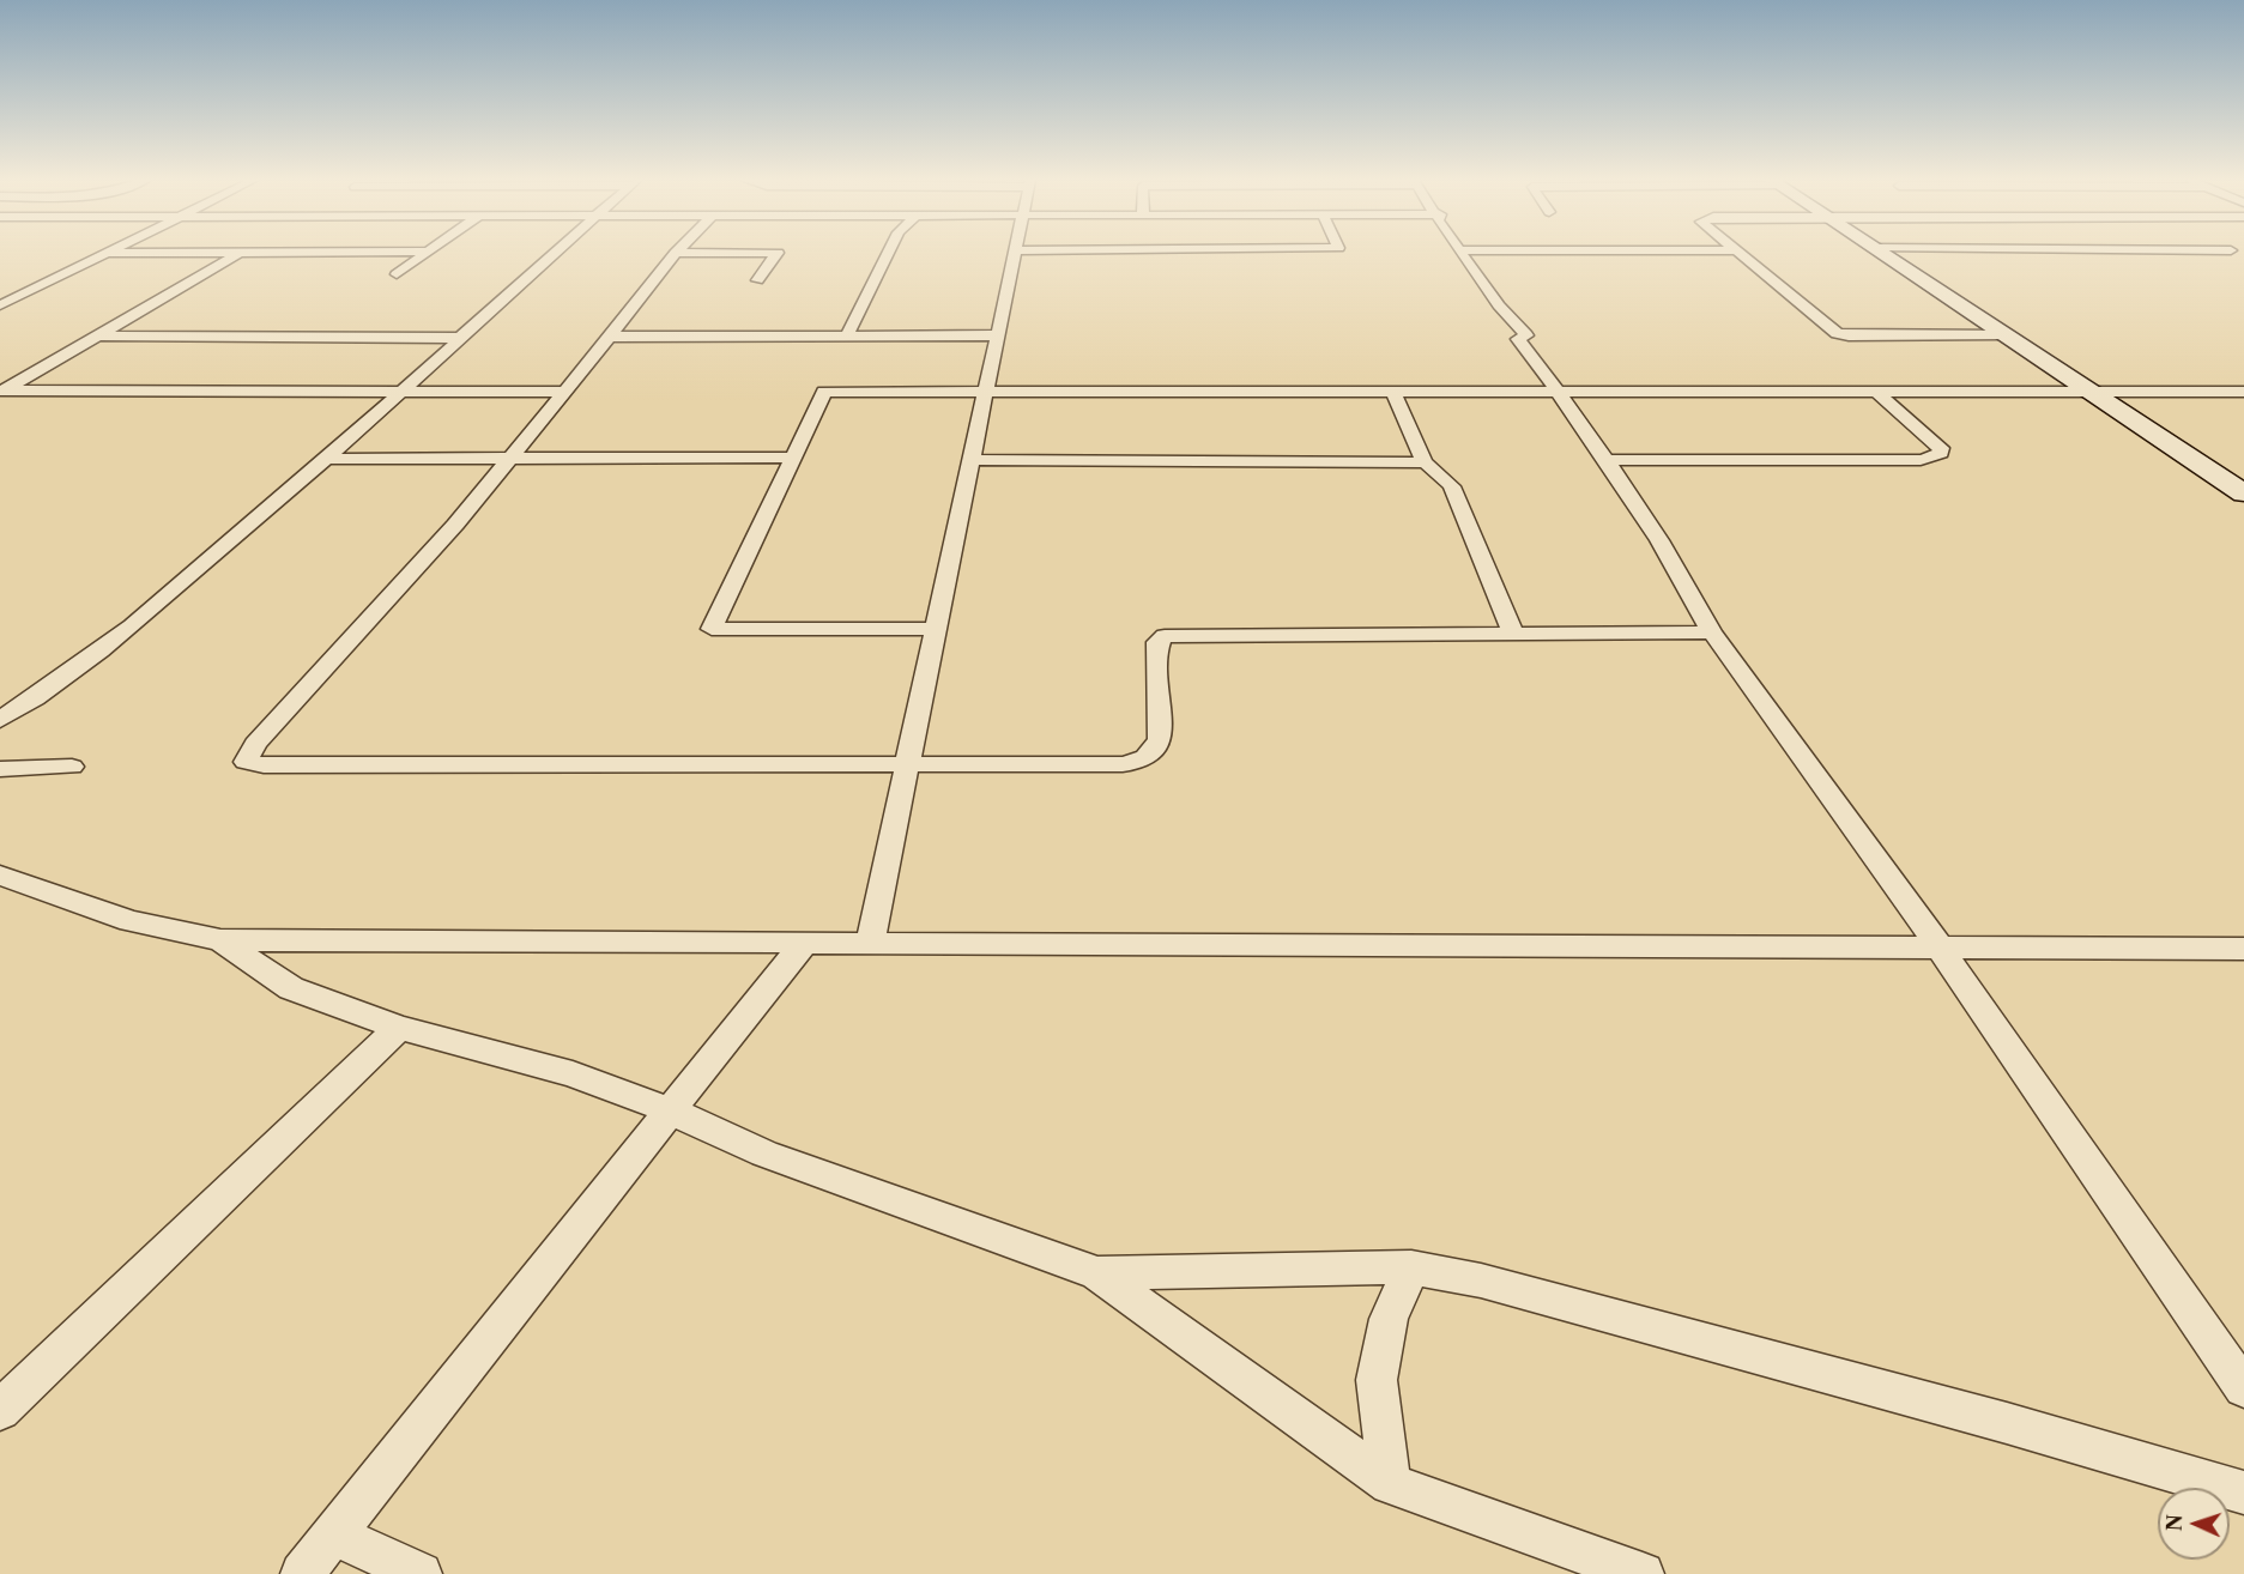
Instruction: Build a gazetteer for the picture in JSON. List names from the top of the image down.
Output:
{
  "north": "left"
}
